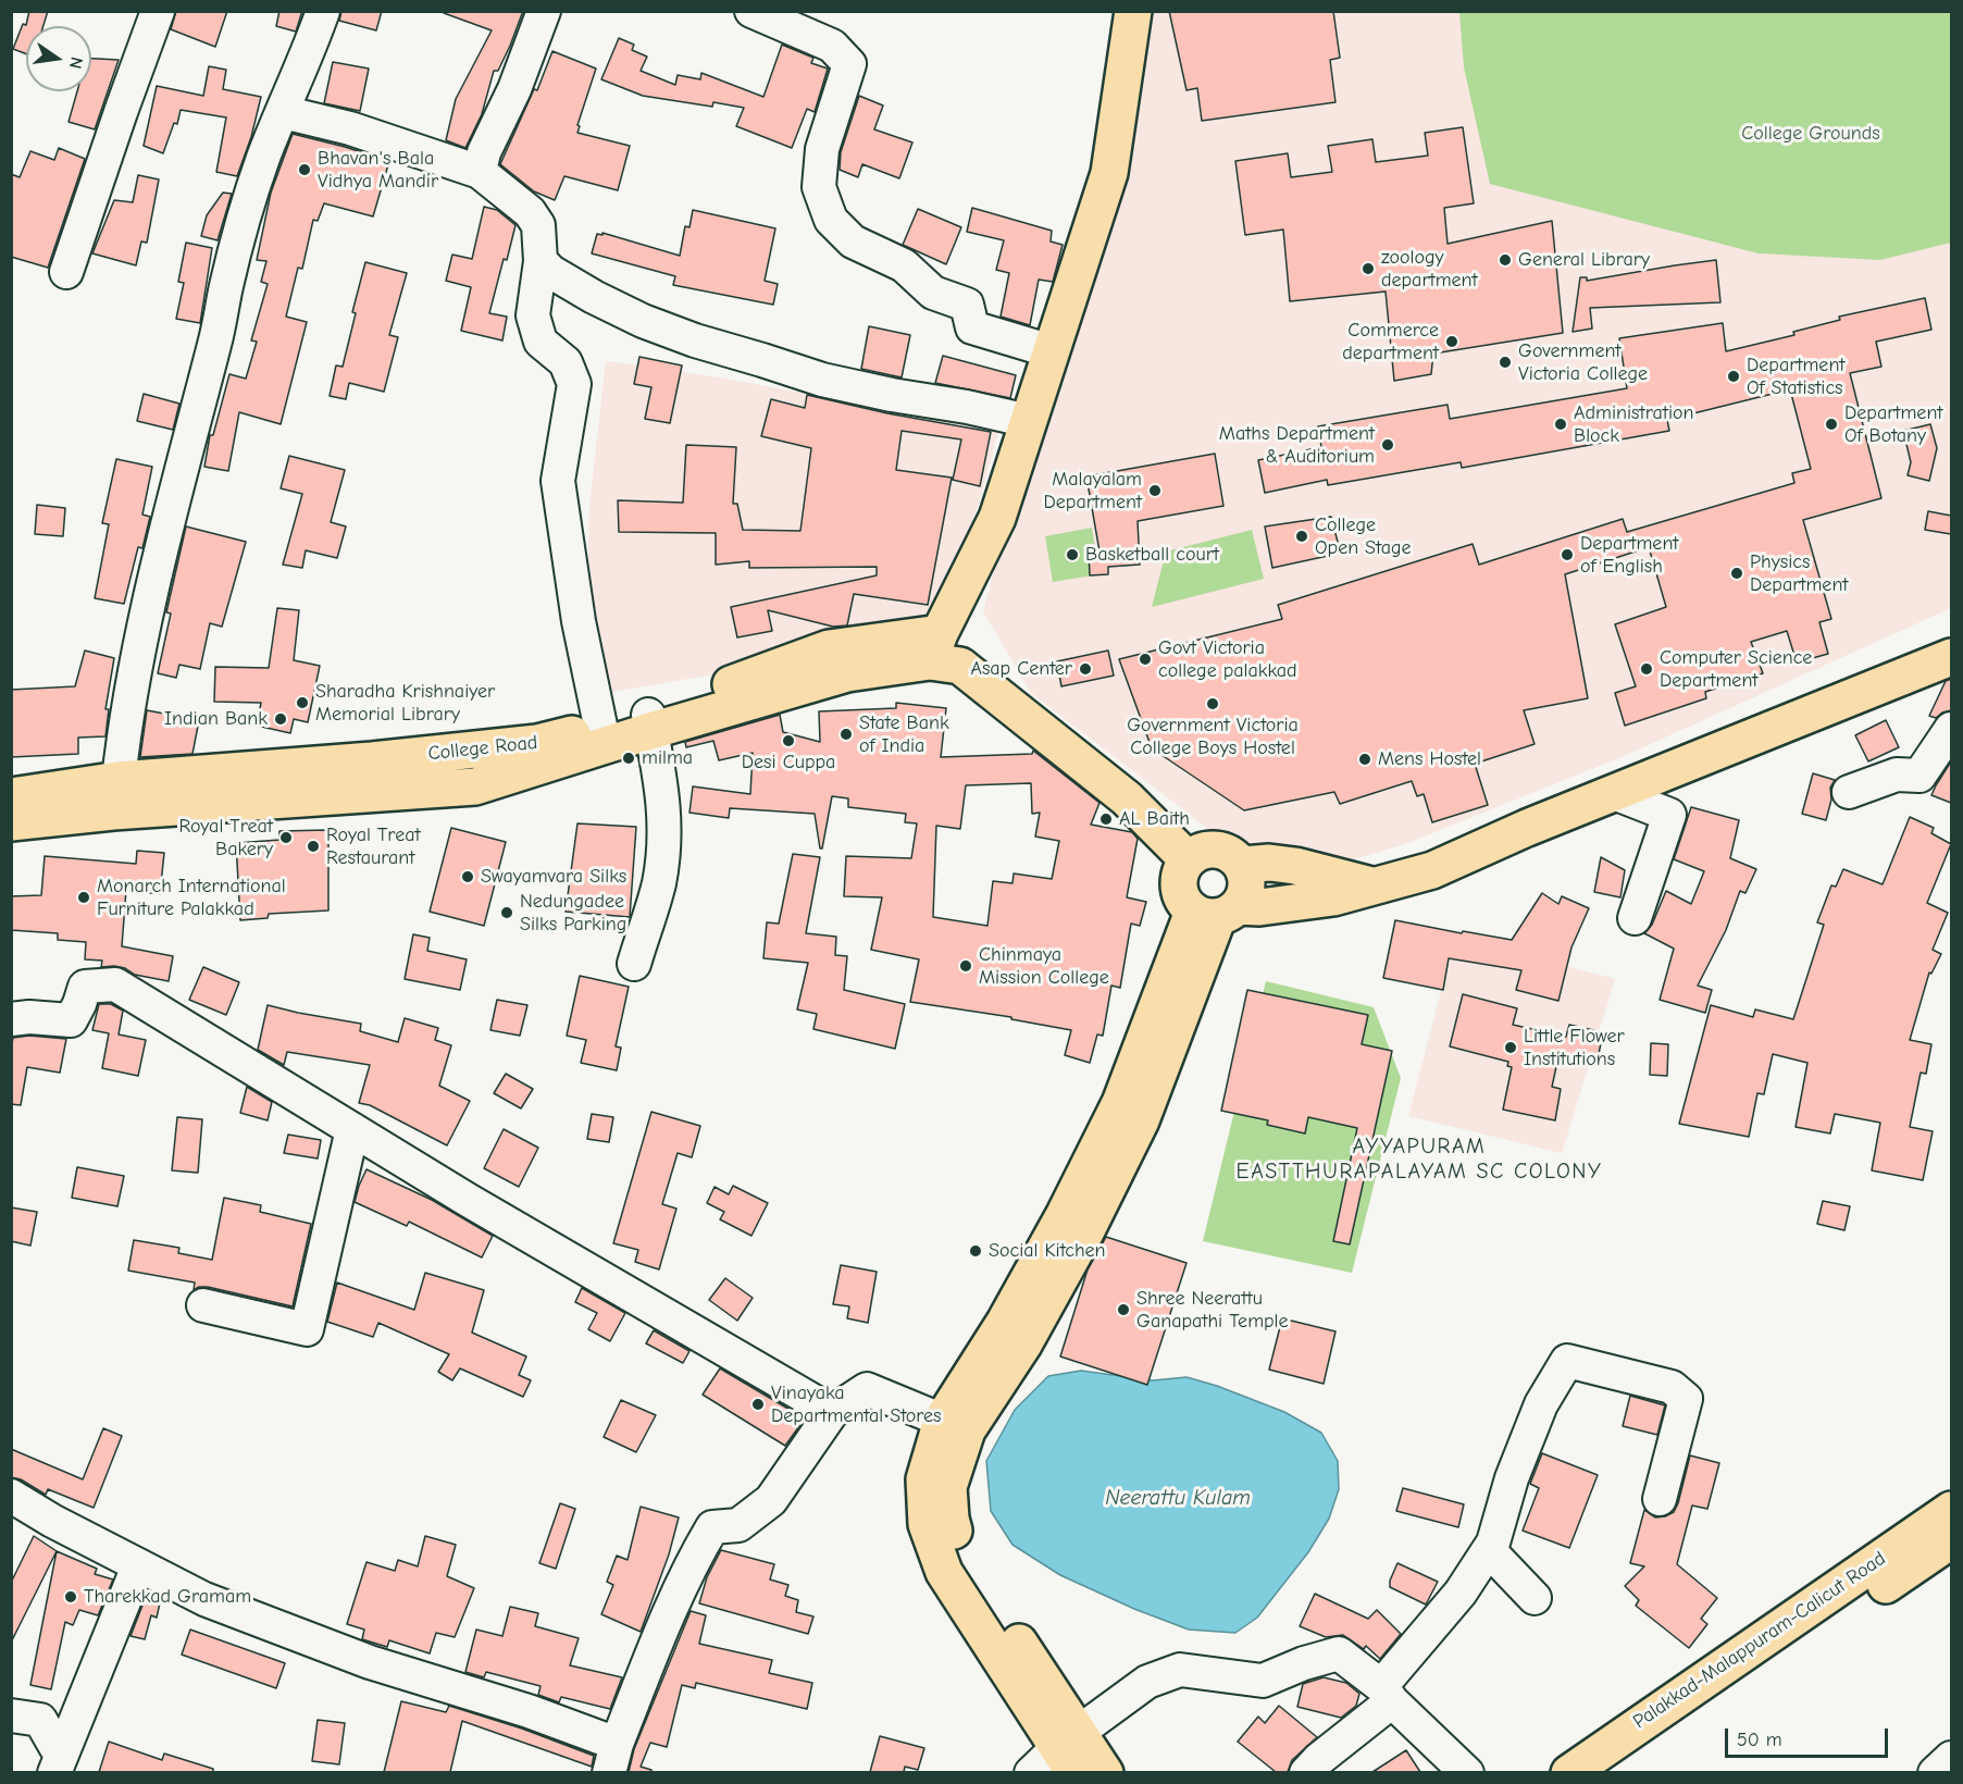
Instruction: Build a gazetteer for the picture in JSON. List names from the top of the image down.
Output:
{
  "streets": {
    "main road": ["College Road", "Palakkad-Malappuram-Calicut Road"]
  },
  "districts": ["AYYAPURAM EASTTHURAPALAYAM SC COLONY"],
  "water": ["Neerattu Kulam"],
  "parks": ["College Grounds"],
  "places": [
    "Bhavan's Bala Vidhya Mandir",
    "General Library",
    "zoology department",
    "Commerce department",
    "Government Victoria College",
    "Department Of Statistics",
    "Administration Block",
    "Department Of Botany",
    "Maths Department & Auditorium",
    "Malayalam Department",
    "College Open Stage",
    "Basketball court",
    "Department of English",
    "Physics Department",
    "Govt Victoria college palakkad",
    "Asap Center",
    "Computer Science Department",
    "Sharadha Krishnaiyer Memorial Library",
    "Government Victoria College Boys Hostel",
    "Indian Bank",
    "State Bank of India",
    "Desi Cuppa",
    "milma",
    "Mens Hostel",
    "AL Baith",
    "Royal Treat Bakery",
    "Royal Treat Restaurant",
    "Swayamvara Silks",
    "Monarch International Furniture Palakkad",
    "Nedungadee Silks Parking",
    "Chinmaya Mission College",
    "Little Flower Institutions",
    "Social Kitchen",
    "Shree Neerattu Ganapathi Temple",
    "Vinayaka Departmental Stores",
    "Tharekkad Gramam"
  ],
  "scale_bar": "50 m",
  "north": "right"
}
